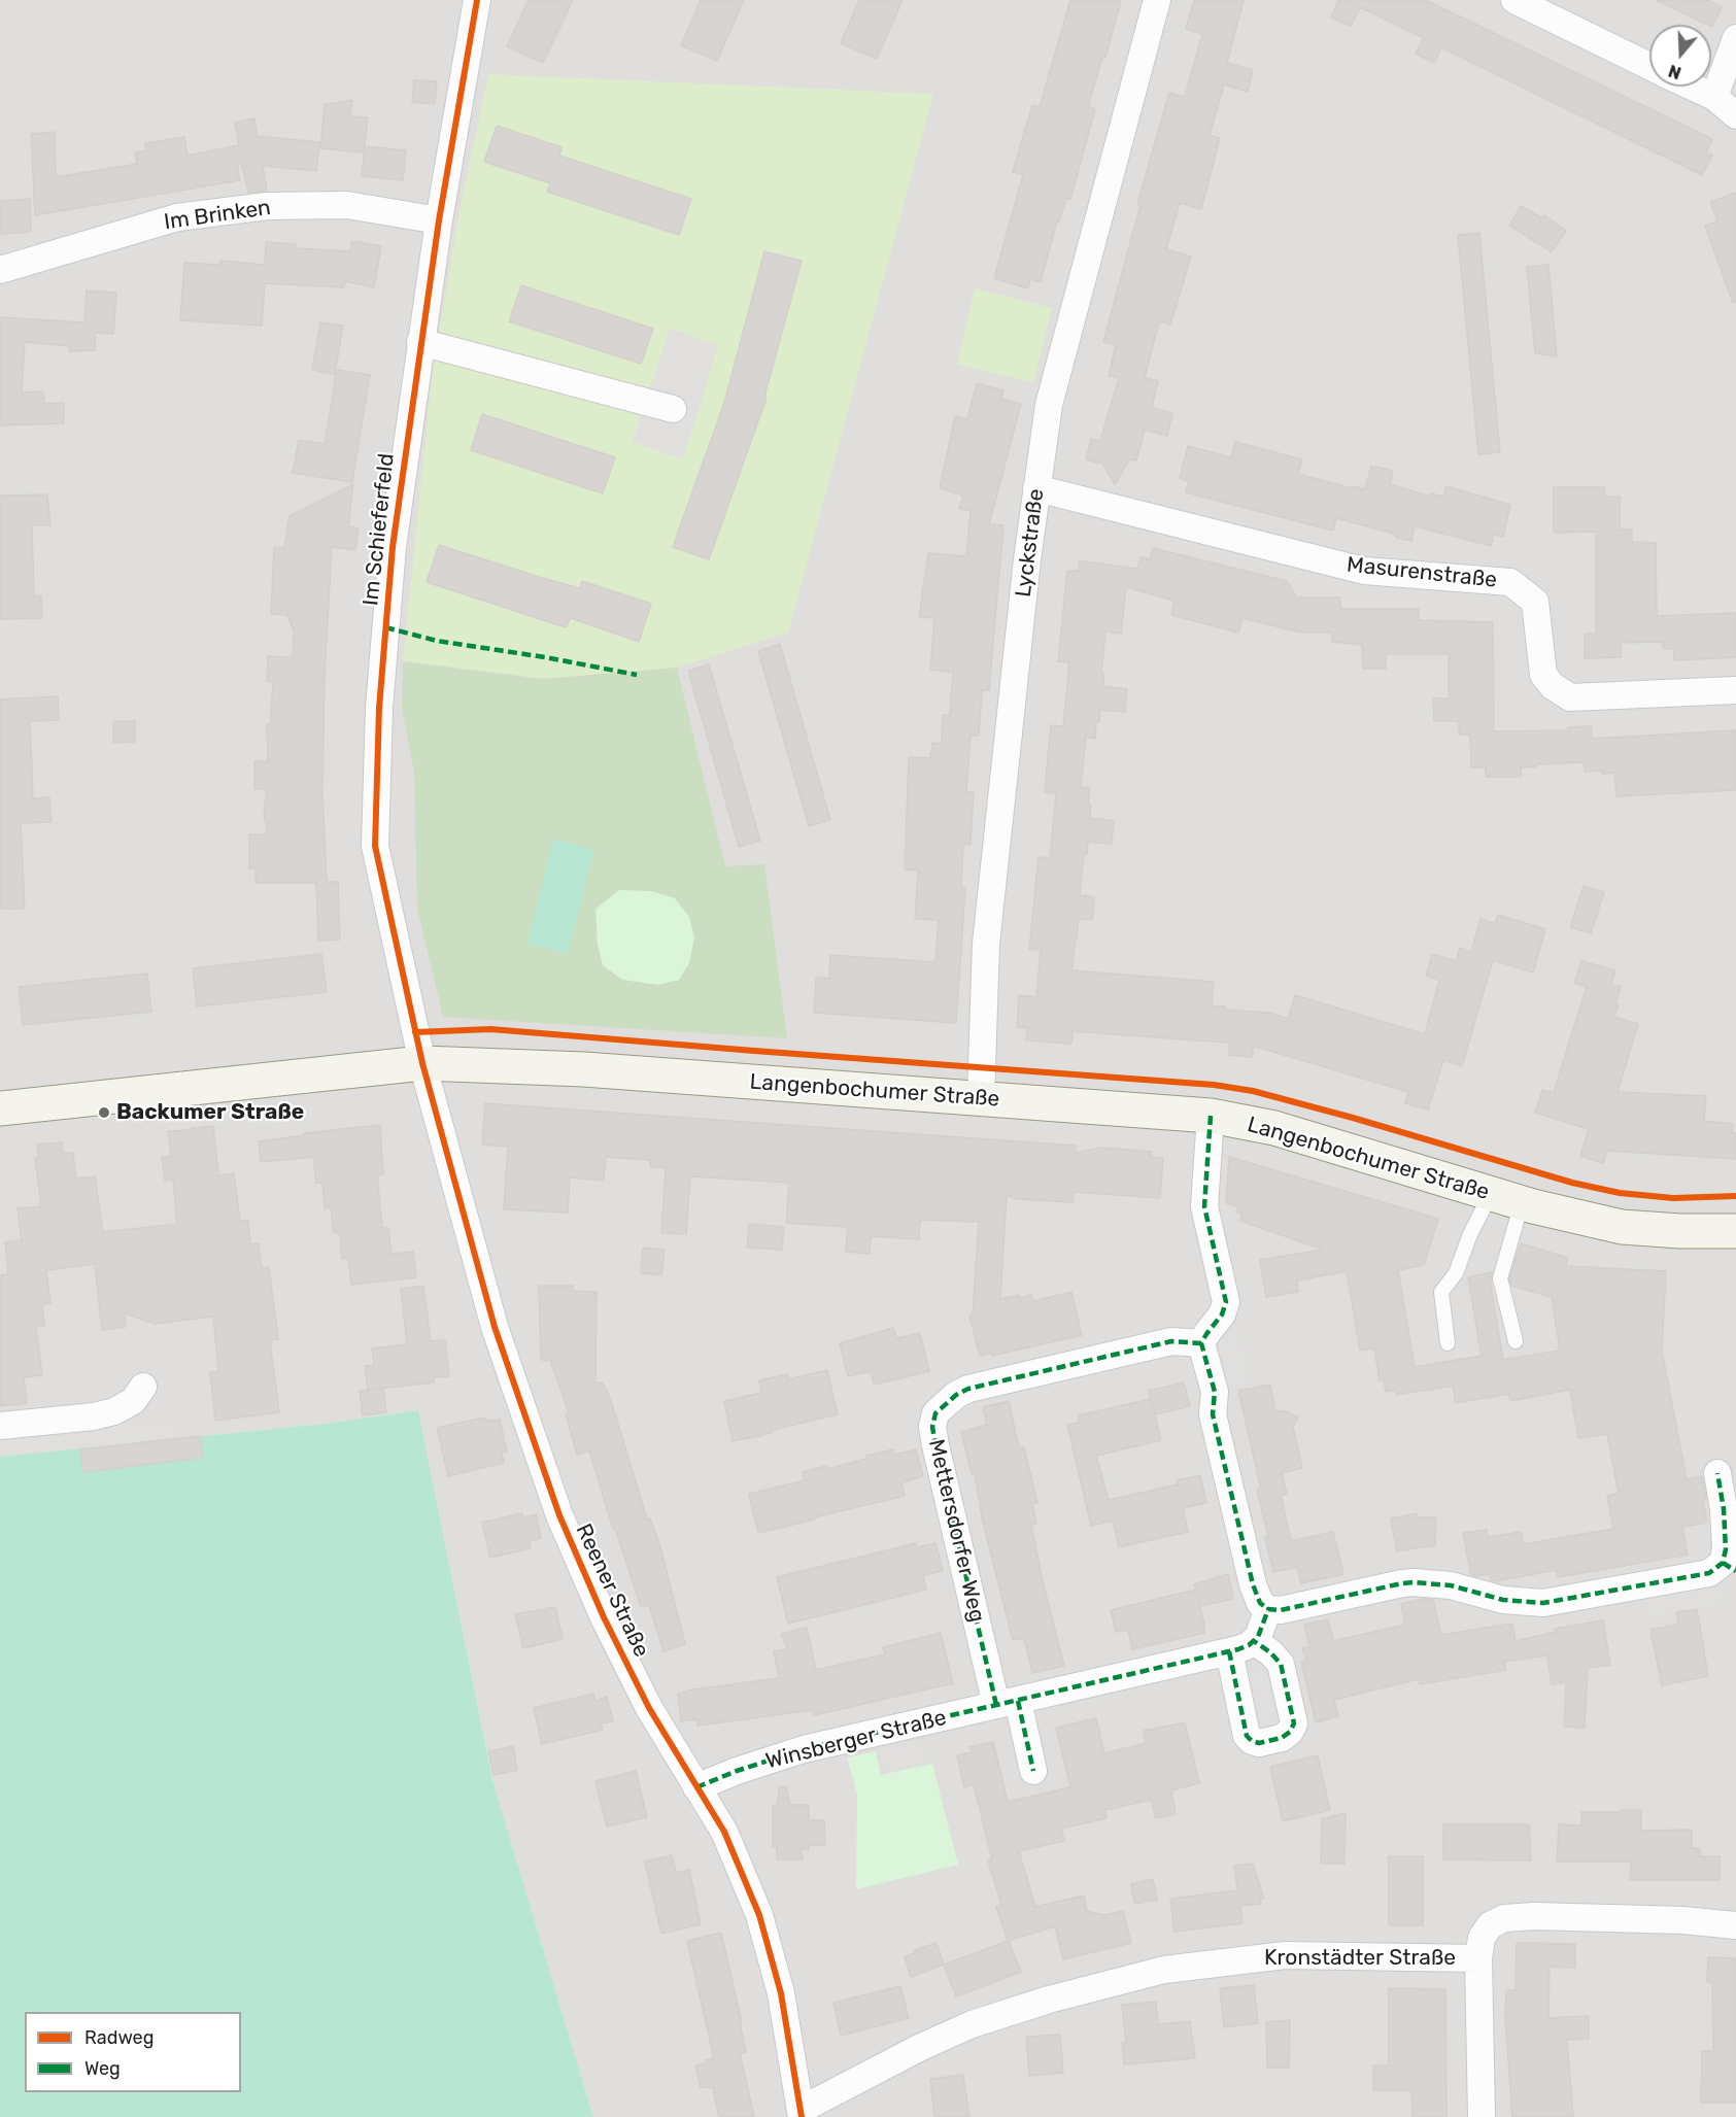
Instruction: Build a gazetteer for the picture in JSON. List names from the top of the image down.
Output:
{
  "streets": {
    "street": [
      "Im Brinken",
      "Im Schieferfeld",
      "Lyckstraße",
      "Masurenstraße",
      "Langenbochumer Straße",
      "Mettersdorfer Weg",
      "Reener Straße",
      "Winsberger Straße",
      "Kronstädter Straße"
    ]
  },
  "crossings": [
    ["Im Brinken", "Im Schieferfeld"],
    ["Im Schieferfeld", "Langenbochumer Straße"],
    ["Im Schieferfeld", "Reener Straße"],
    ["Lyckstraße", "Masurenstraße"],
    ["Lyckstraße", "Langenbochumer Straße"],
    ["Langenbochumer Straße", "Reener Straße"],
    ["Mettersdorfer Weg", "Winsberger Straße"],
    ["Reener Straße", "Winsberger Straße"],
    ["Reener Straße", "Kronstädter Straße"]
  ],
  "places": ["Backumer Straße"],
  "legend": ["Radweg", "Weg"],
  "north": "bottom"
}
